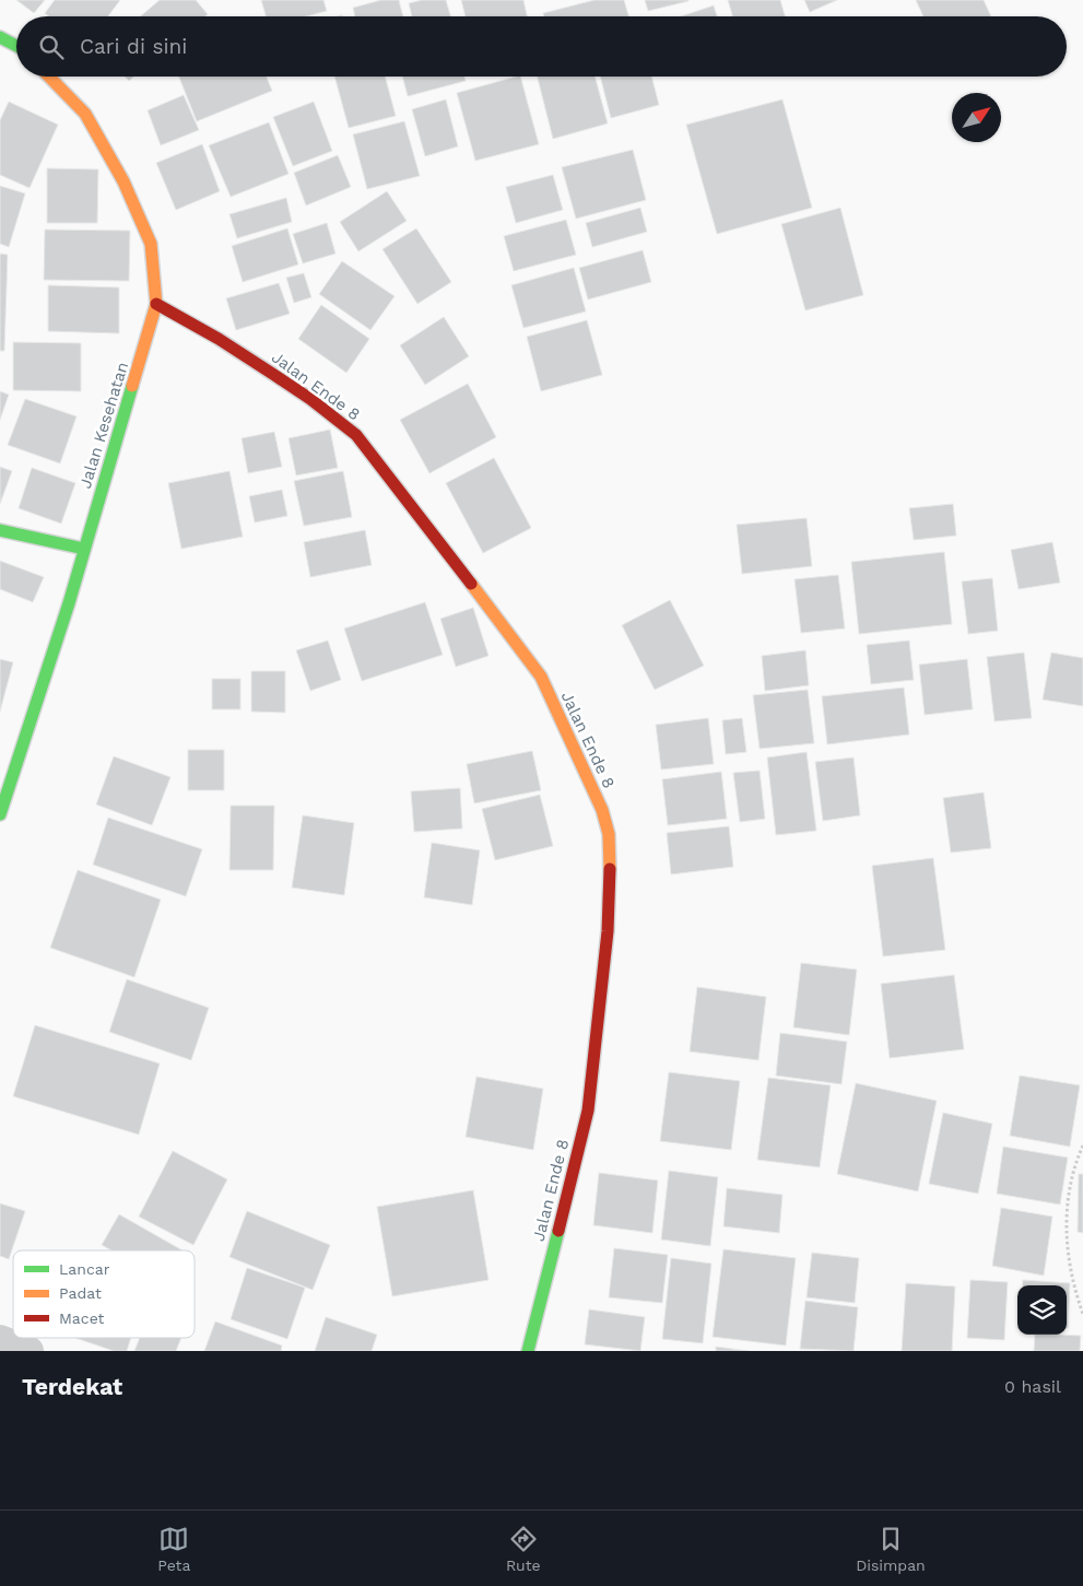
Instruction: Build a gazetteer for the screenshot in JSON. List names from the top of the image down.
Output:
{
  "streets": {
    "main road": ["Jalan Ende 8", "Jalan Kesehatan"]
  },
  "crossings": [
    ["Jalan Ende 8", "Jalan Kesehatan"]
  ],
  "legend": ["Lancar", "Padat", "Macet"],
  "north": "top right",
  "page": {
    "search": "Cari di sini",
    "heading": ["Terdekat", "0 hasil"],
    "nav": ["Peta", "Rute", "Disimpan"]
  }
}
